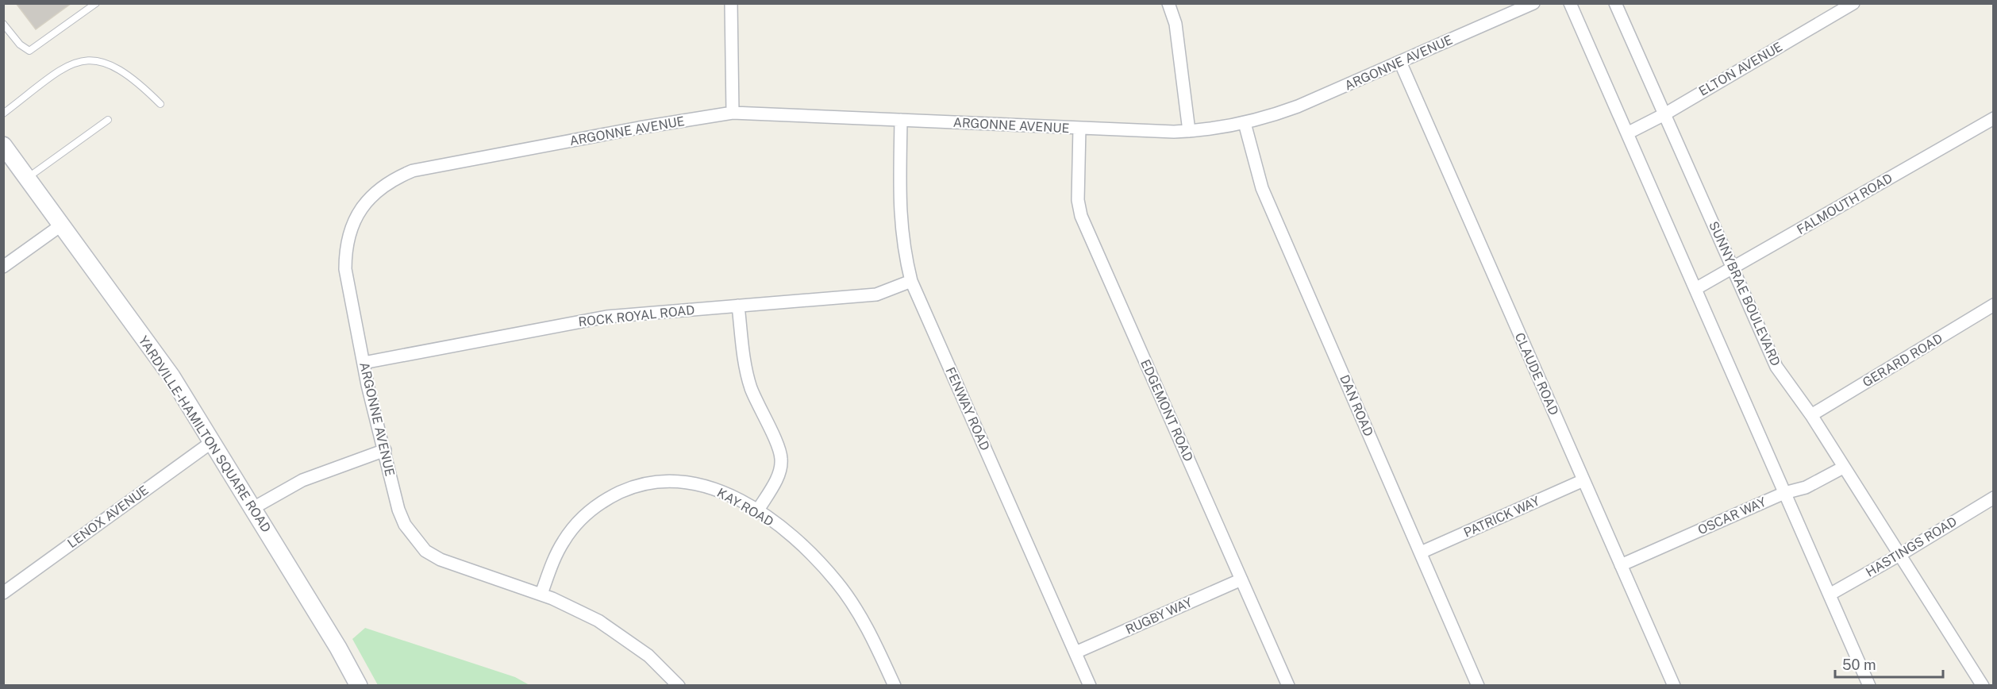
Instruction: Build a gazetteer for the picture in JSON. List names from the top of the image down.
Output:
{
  "streets": {
    "street": [
      "ARGONNE AVENUE",
      "ELTON AVENUE",
      "FALMOUTH ROAD",
      "SUNNYBRAE BOULEVARD",
      "ROCK ROYAL ROAD",
      "GERARD ROAD",
      "CLAUDE ROAD",
      "DAN ROAD",
      "FENWAY ROAD",
      "EDGEMONT ROAD",
      "YARDVILLE-HAMILTON SQUARE ROAD",
      "KAY ROAD",
      "OSCAR WAY",
      "LENOX AVENUE",
      "PATRICK WAY",
      "HASTINGS ROAD",
      "RUGBY WAY"
    ]
  },
  "crossings": [
    ["ARGONNE AVENUE", "ROCK ROYAL ROAD"],
    ["ARGONNE AVENUE", "CLAUDE ROAD"],
    ["ARGONNE AVENUE", "DAN ROAD"],
    ["ARGONNE AVENUE", "FENWAY ROAD"],
    ["ARGONNE AVENUE", "EDGEMONT ROAD"],
    ["ARGONNE AVENUE", "KAY ROAD"],
    ["ELTON AVENUE", "SUNNYBRAE BOULEVARD"],
    ["FALMOUTH ROAD", "SUNNYBRAE BOULEVARD"],
    ["SUNNYBRAE BOULEVARD", "GERARD ROAD"],
    ["SUNNYBRAE BOULEVARD", "OSCAR WAY"],
    ["SUNNYBRAE BOULEVARD", "HASTINGS ROAD"],
    ["ROCK ROYAL ROAD", "FENWAY ROAD"],
    ["CLAUDE ROAD", "OSCAR WAY"],
    ["CLAUDE ROAD", "PATRICK WAY"],
    ["DAN ROAD", "PATRICK WAY"],
    ["FENWAY ROAD", "RUGBY WAY"],
    ["EDGEMONT ROAD", "RUGBY WAY"],
    ["YARDVILLE-HAMILTON SQUARE ROAD", "LENOX AVENUE"]
  ],
  "scale_bar": "50 m"
}
